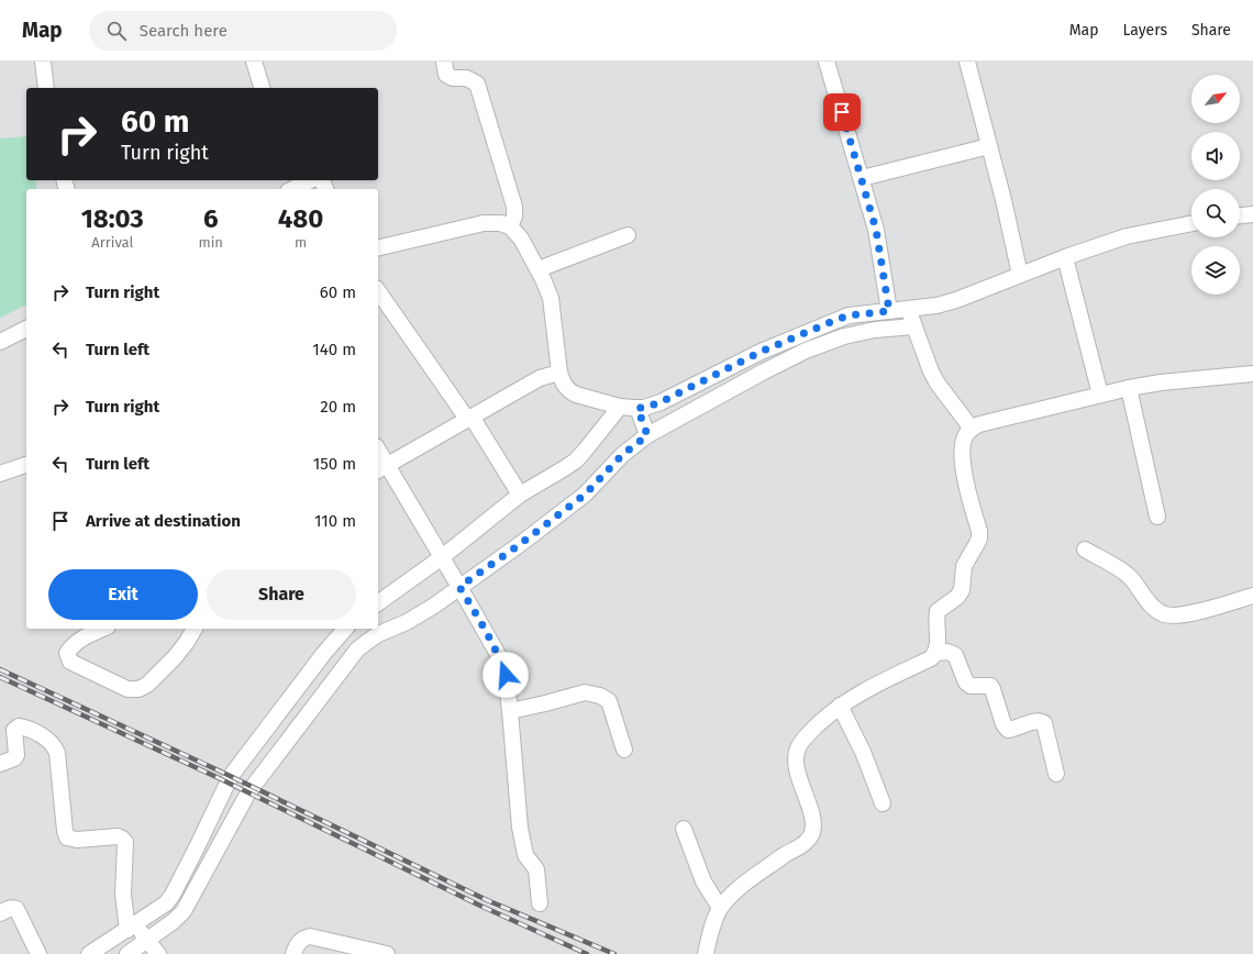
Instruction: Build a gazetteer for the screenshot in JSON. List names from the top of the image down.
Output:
{
  "north": "top right",
  "page": {
    "header": "Map",
    "search": "Search here",
    "nav": ["Map", "Layers", "Share"],
    "turn": ["60 m", "Turn right"],
    "eta": [
      "18:03",
      "Arrival",
      "6",
      "min",
      "480",
      "m"
    ],
    "list": [
      {
        "name": "Turn right",
        "value": "60 m"
      },
      {
        "name": "Turn left",
        "value": "140 m"
      },
      {
        "name": "Turn right",
        "value": "20 m"
      },
      {
        "name": "Turn left",
        "value": "150 m"
      },
      {
        "name": "Arrive at destination",
        "value": "110 m"
      }
    ],
    "buttons": ["Exit", "Share"]
  }
}
